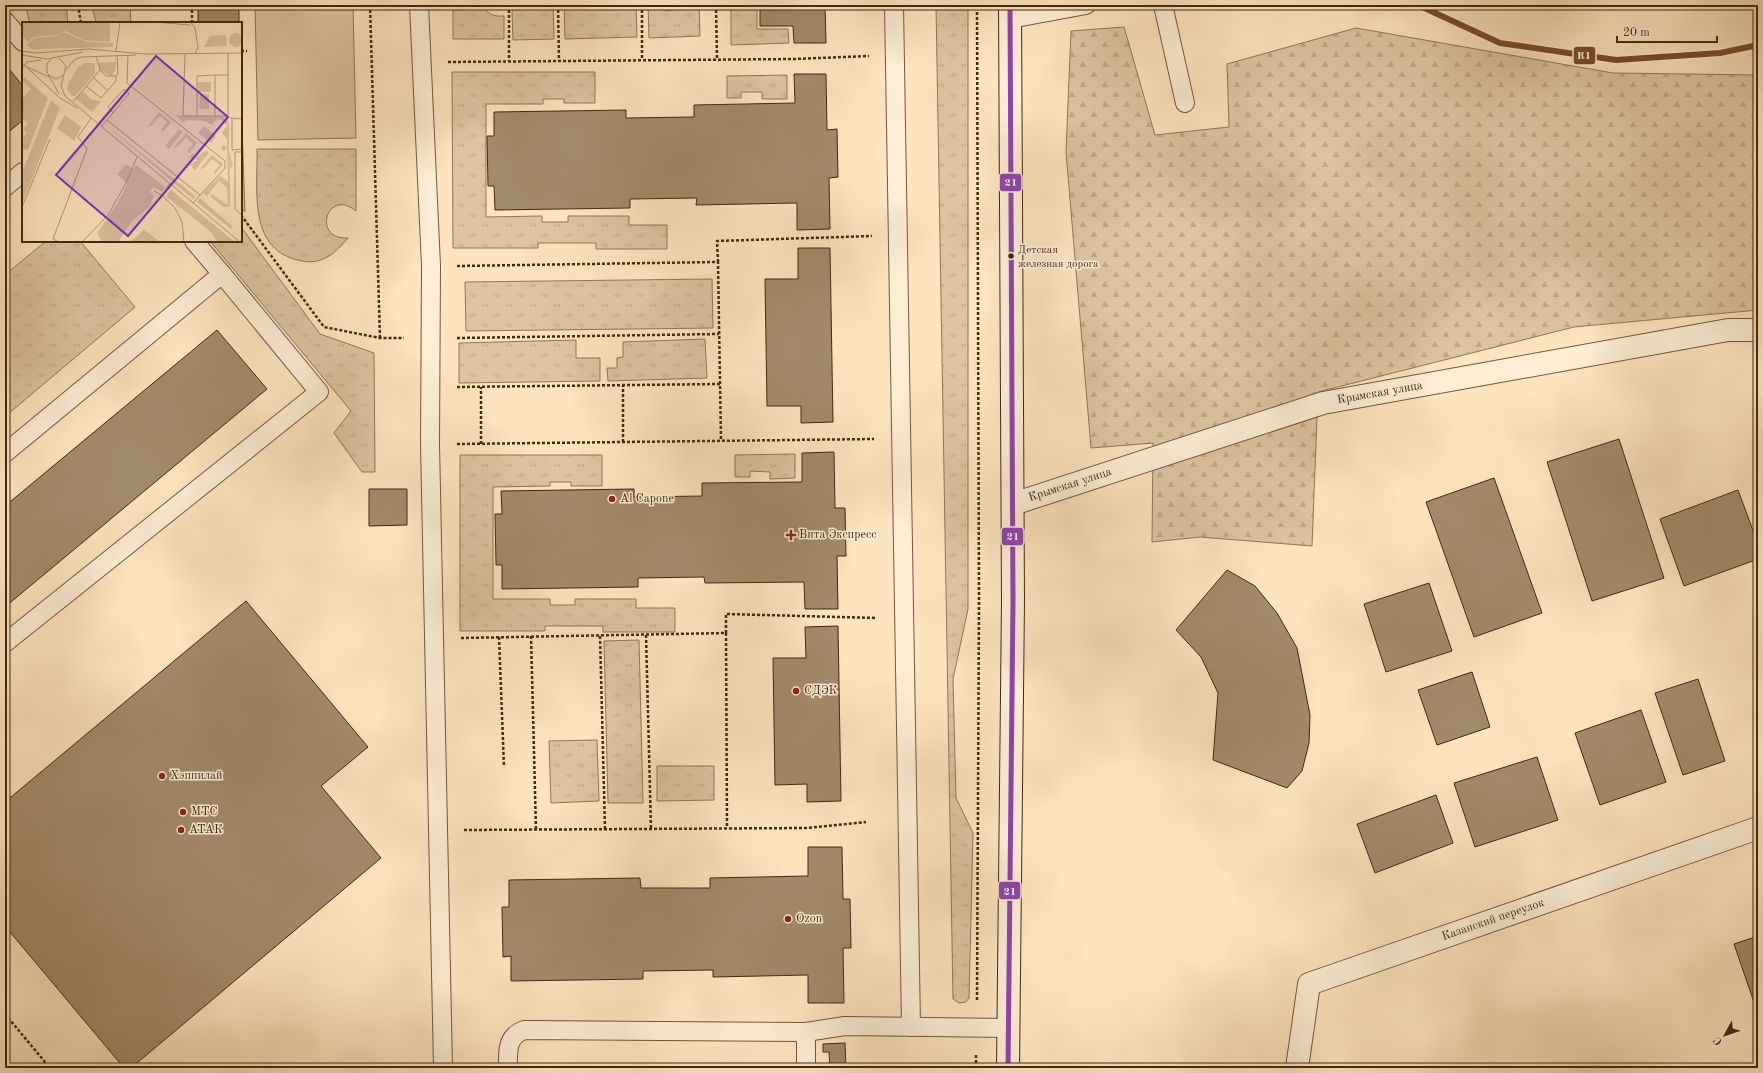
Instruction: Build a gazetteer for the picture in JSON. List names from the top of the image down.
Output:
{
  "streets": {
    "street": ["Крымская улица", "Казанский переулок"]
  },
  "places": {
    "other": [
      "Детская железная дорога",
      "Al Capone",
      "СДЭК",
      "Хэппилай",
      "МТС",
      "АТАК",
      "Ozon"
    ],
    "health": ["Вита Экспресс"]
  },
  "lines": ["transit line R1", "transit line 21"],
  "scale_bar": "20 m",
  "north": "bottom left"
}
